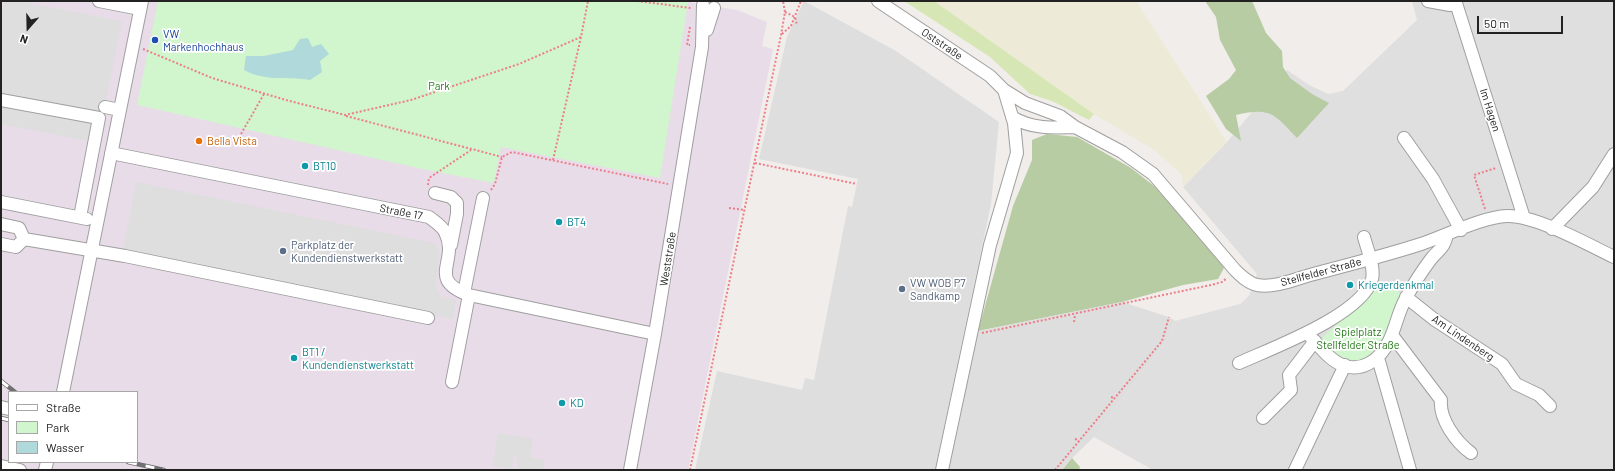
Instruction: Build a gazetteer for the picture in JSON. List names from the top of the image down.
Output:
{
  "streets": {
    "street": [
      "Oststraße",
      "Im Hagen",
      "Straße 17",
      "Weststraße",
      "Stellfelder Straße",
      "Am Lindenberg"
    ]
  },
  "crossings": [
    ["Oststraße", "Stellfelder Straße"],
    ["Im Hagen", "Stellfelder Straße"]
  ],
  "parks": ["Park", "Spielplatz Stellfelder Straße"],
  "places": [
    "VW Markenhochhaus",
    "Bella Vista",
    "BT10",
    "BT4",
    "Parkplatz der Kundendienstwerkstatt",
    "Kriegerdenkmal",
    "VW WOB P7 Sandkamp",
    "BT1 / Kundendienstwerkstatt",
    "KD"
  ],
  "legend": ["Straße", "Park", "Wasser"],
  "scale_bar": "50 m",
  "north": "bottom"
}
